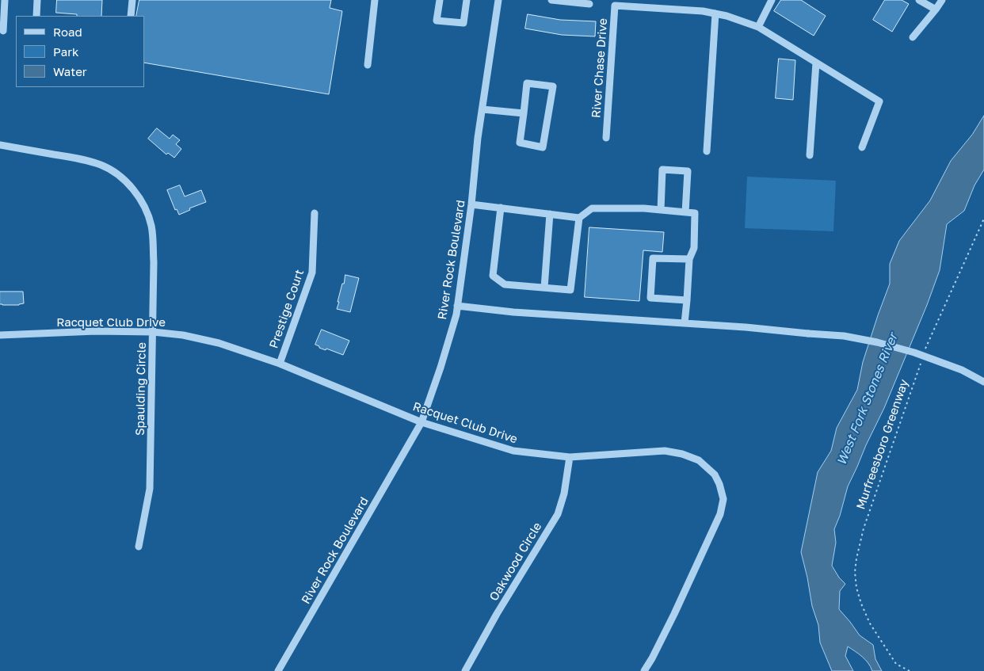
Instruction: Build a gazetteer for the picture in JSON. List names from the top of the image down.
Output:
{
  "streets": {
    "street": [
      "River Chase Drive",
      "River Rock Boulevard",
      "Prestige Court",
      "Racquet Club Drive",
      "Spaulding Circle",
      "Oakwood Circle"
    ],
    "path": ["Murfreesboro Greenway"]
  },
  "crossings": [
    ["River Rock Boulevard", "Racquet Club Drive"],
    ["Prestige Court", "Racquet Club Drive"],
    ["Racquet Club Drive", "Spaulding Circle"],
    ["Racquet Club Drive", "Oakwood Circle"]
  ],
  "water": ["West Fork Stones River"],
  "legend": ["Road", "Park", "Water"]
}
